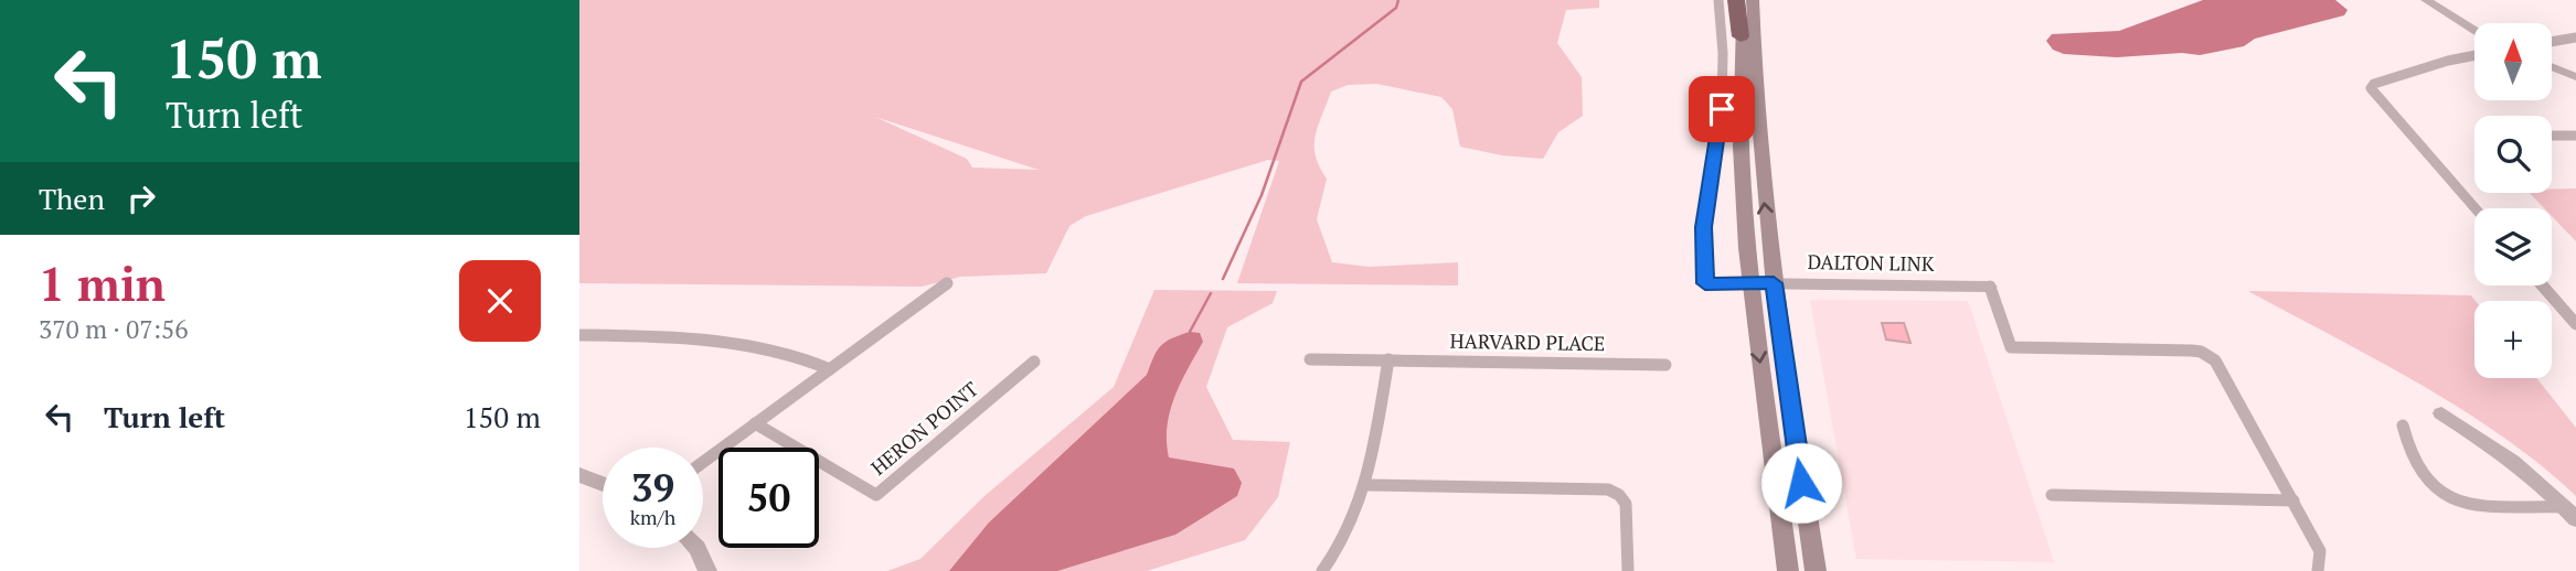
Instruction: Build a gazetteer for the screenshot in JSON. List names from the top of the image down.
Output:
{
  "streets": {
    "street": ["DALTON LINK", "HARVARD PLACE", "HERON POINT"]
  },
  "north": "top",
  "page": {
    "turn": ["150 m", "Turn left"],
    "map_buttons": "+",
    "then": "Then",
    "heading": ["1 min", "370 m · 07:56"],
    "list": [
      {
        "name": "Turn left",
        "value": "150 m"
      }
    ],
    "speed": "39 km/h",
    "limit": "50"
  }
}
